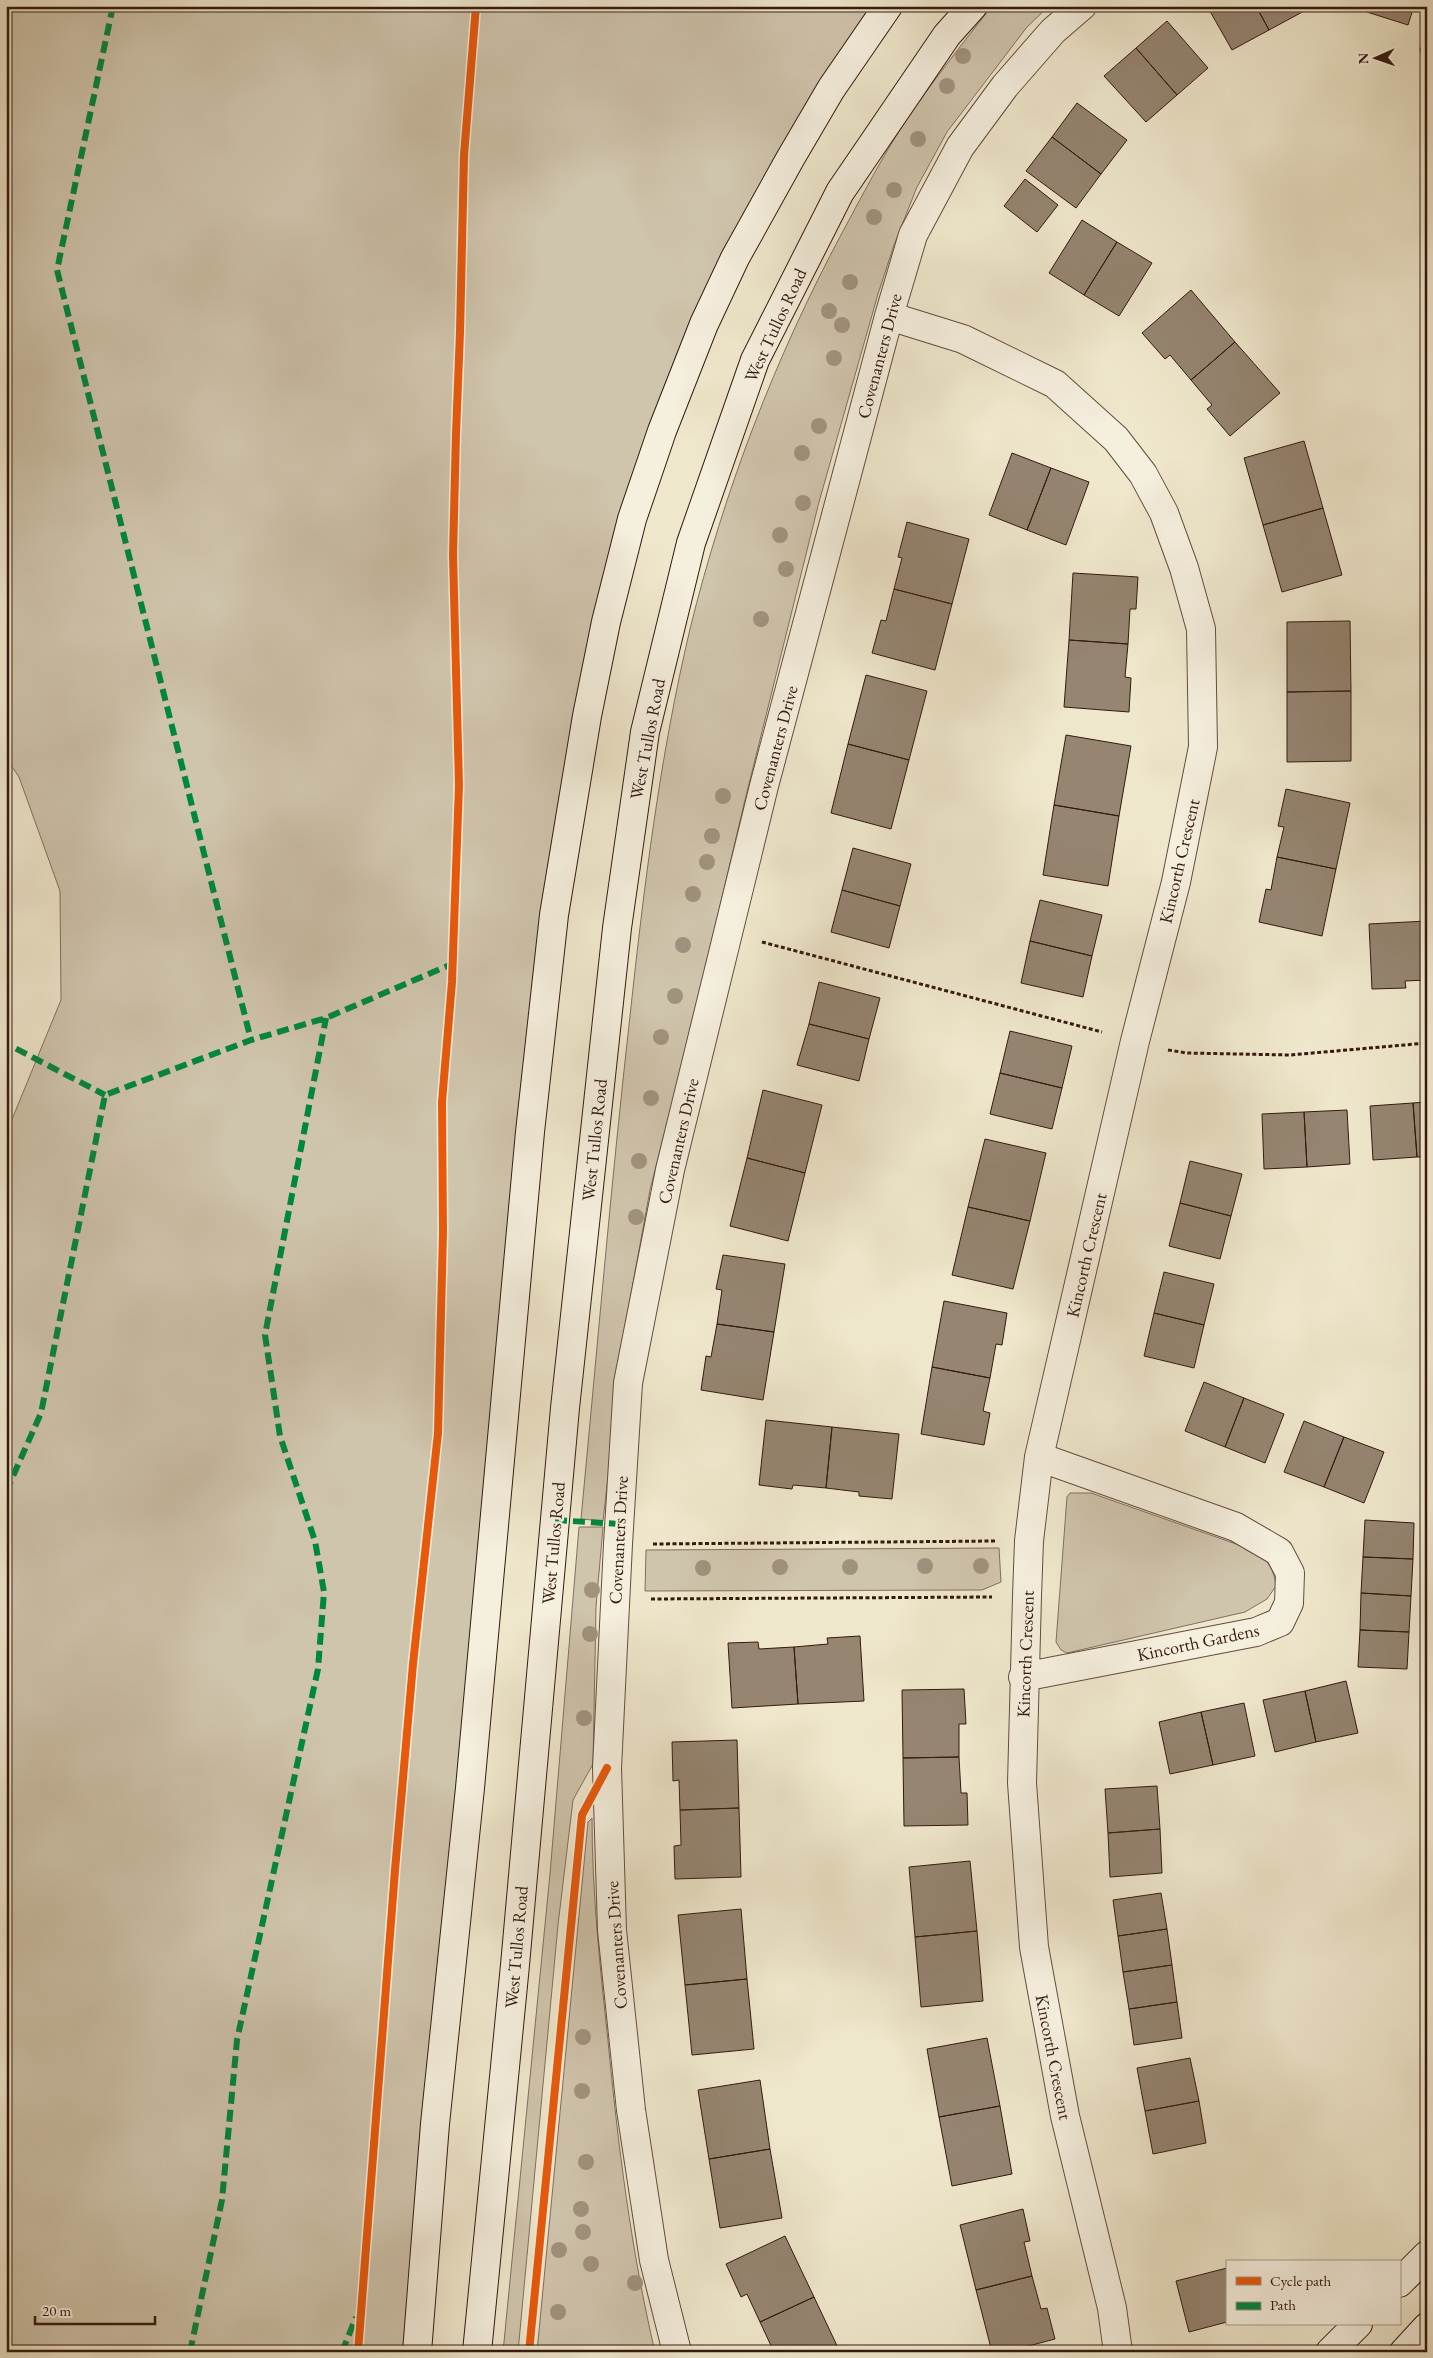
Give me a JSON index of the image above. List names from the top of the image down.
{
  "streets": {
    "street": [
      "West Tullos Road",
      "Covenanters Drive",
      "Kincorth Crescent",
      "Kincorth Gardens"
    ]
  },
  "crossings": [
    ["Covenanters Drive", "Kincorth Crescent"],
    ["Kincorth Crescent", "Kincorth Gardens"]
  ],
  "legend": ["Cycle path", "Path"],
  "scale_bar": "20 m",
  "north": "left"
}
